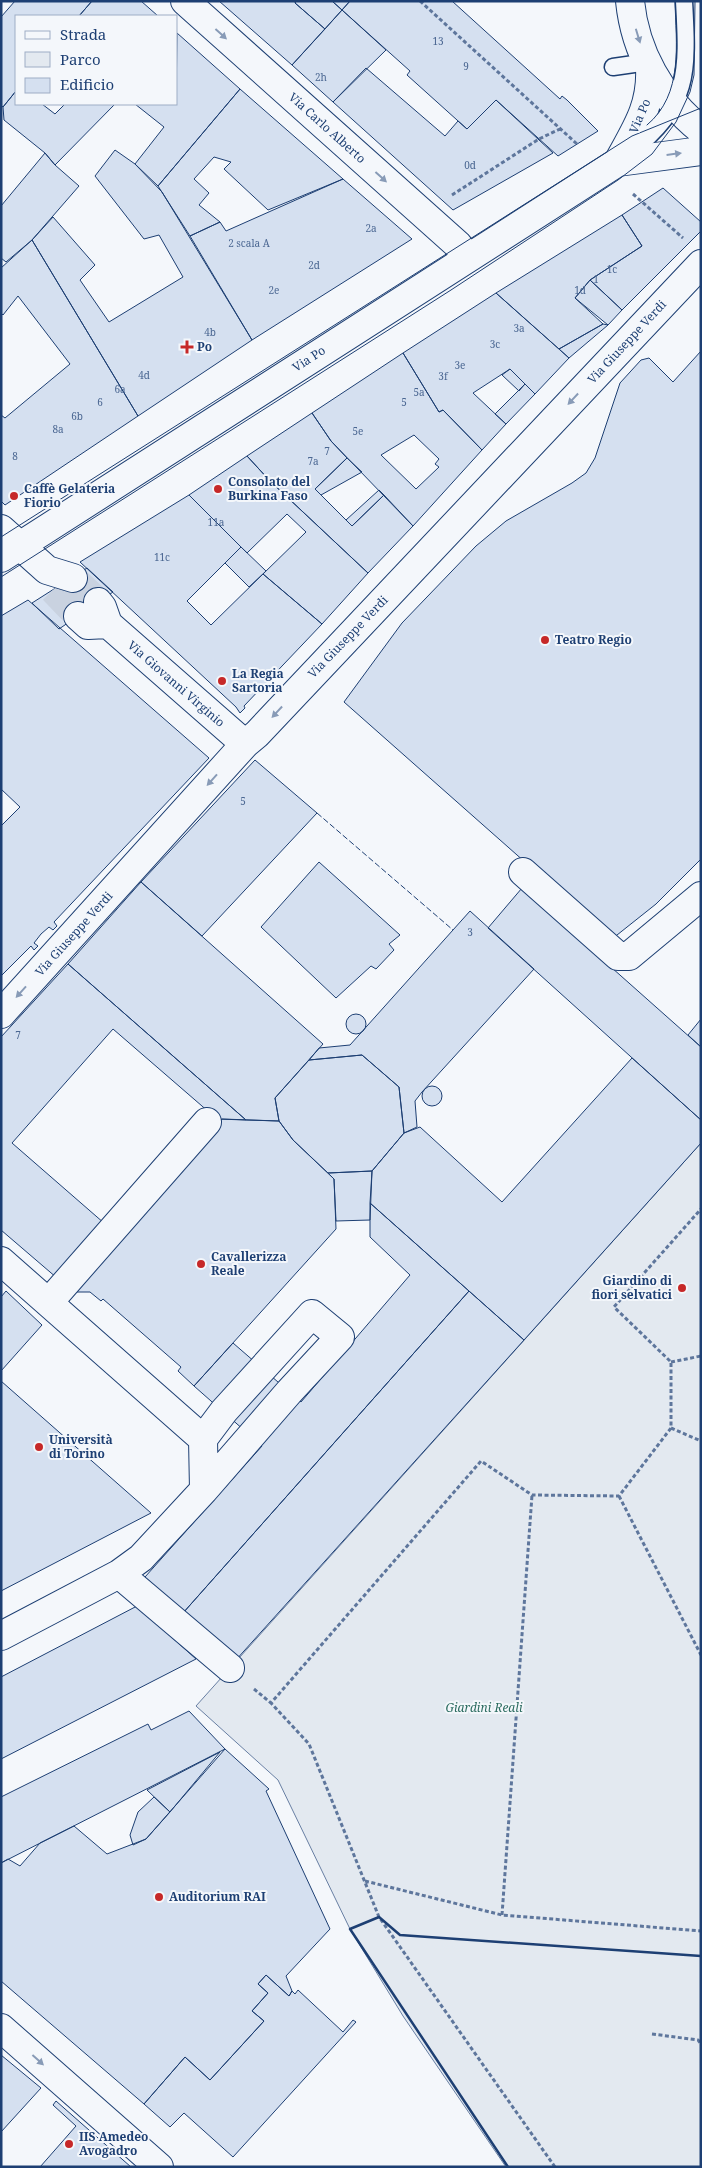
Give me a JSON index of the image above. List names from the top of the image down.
{
  "streets": {
    "street": [
      "Via Po",
      "Via Carlo Alberto",
      "Via Giuseppe Verdi",
      "Via Giovanni Virginio"
    ]
  },
  "crossings": [
    ["Via Po", "Via Carlo Alberto"],
    ["Via Giuseppe Verdi", "Via Giovanni Virginio"]
  ],
  "one_way": ["Via Carlo Alberto", "Via Giuseppe Verdi"],
  "parks": ["Giardini Reali"],
  "places": {
    "health": ["Po"],
    "other": [
      "Consolato del Burkina Faso",
      "Caffè Gelateria Fiorio",
      "Teatro Regio",
      "La Regia Sartoria",
      "Cavallerizza Reale",
      "Giardino di fiori selvatici",
      "Università di Torino",
      "Auditorium RAI",
      "IIS Amedeo Avogadro"
    ]
  },
  "house_numbers": [
    "13",
    "9",
    "2h",
    "0d",
    "2a",
    "2 scala A",
    "2d",
    "1c",
    "1",
    "2e",
    "1d",
    "3a",
    "4b",
    "3c",
    "3e",
    "4d",
    "3f",
    "6a",
    "5a",
    "6",
    "5",
    "6b",
    "8a",
    "5e",
    "7",
    "8",
    "7a",
    "11a",
    "11c",
    "5",
    "3",
    "7"
  ],
  "legend": ["Strada", "Parco", "Edificio"]
}
